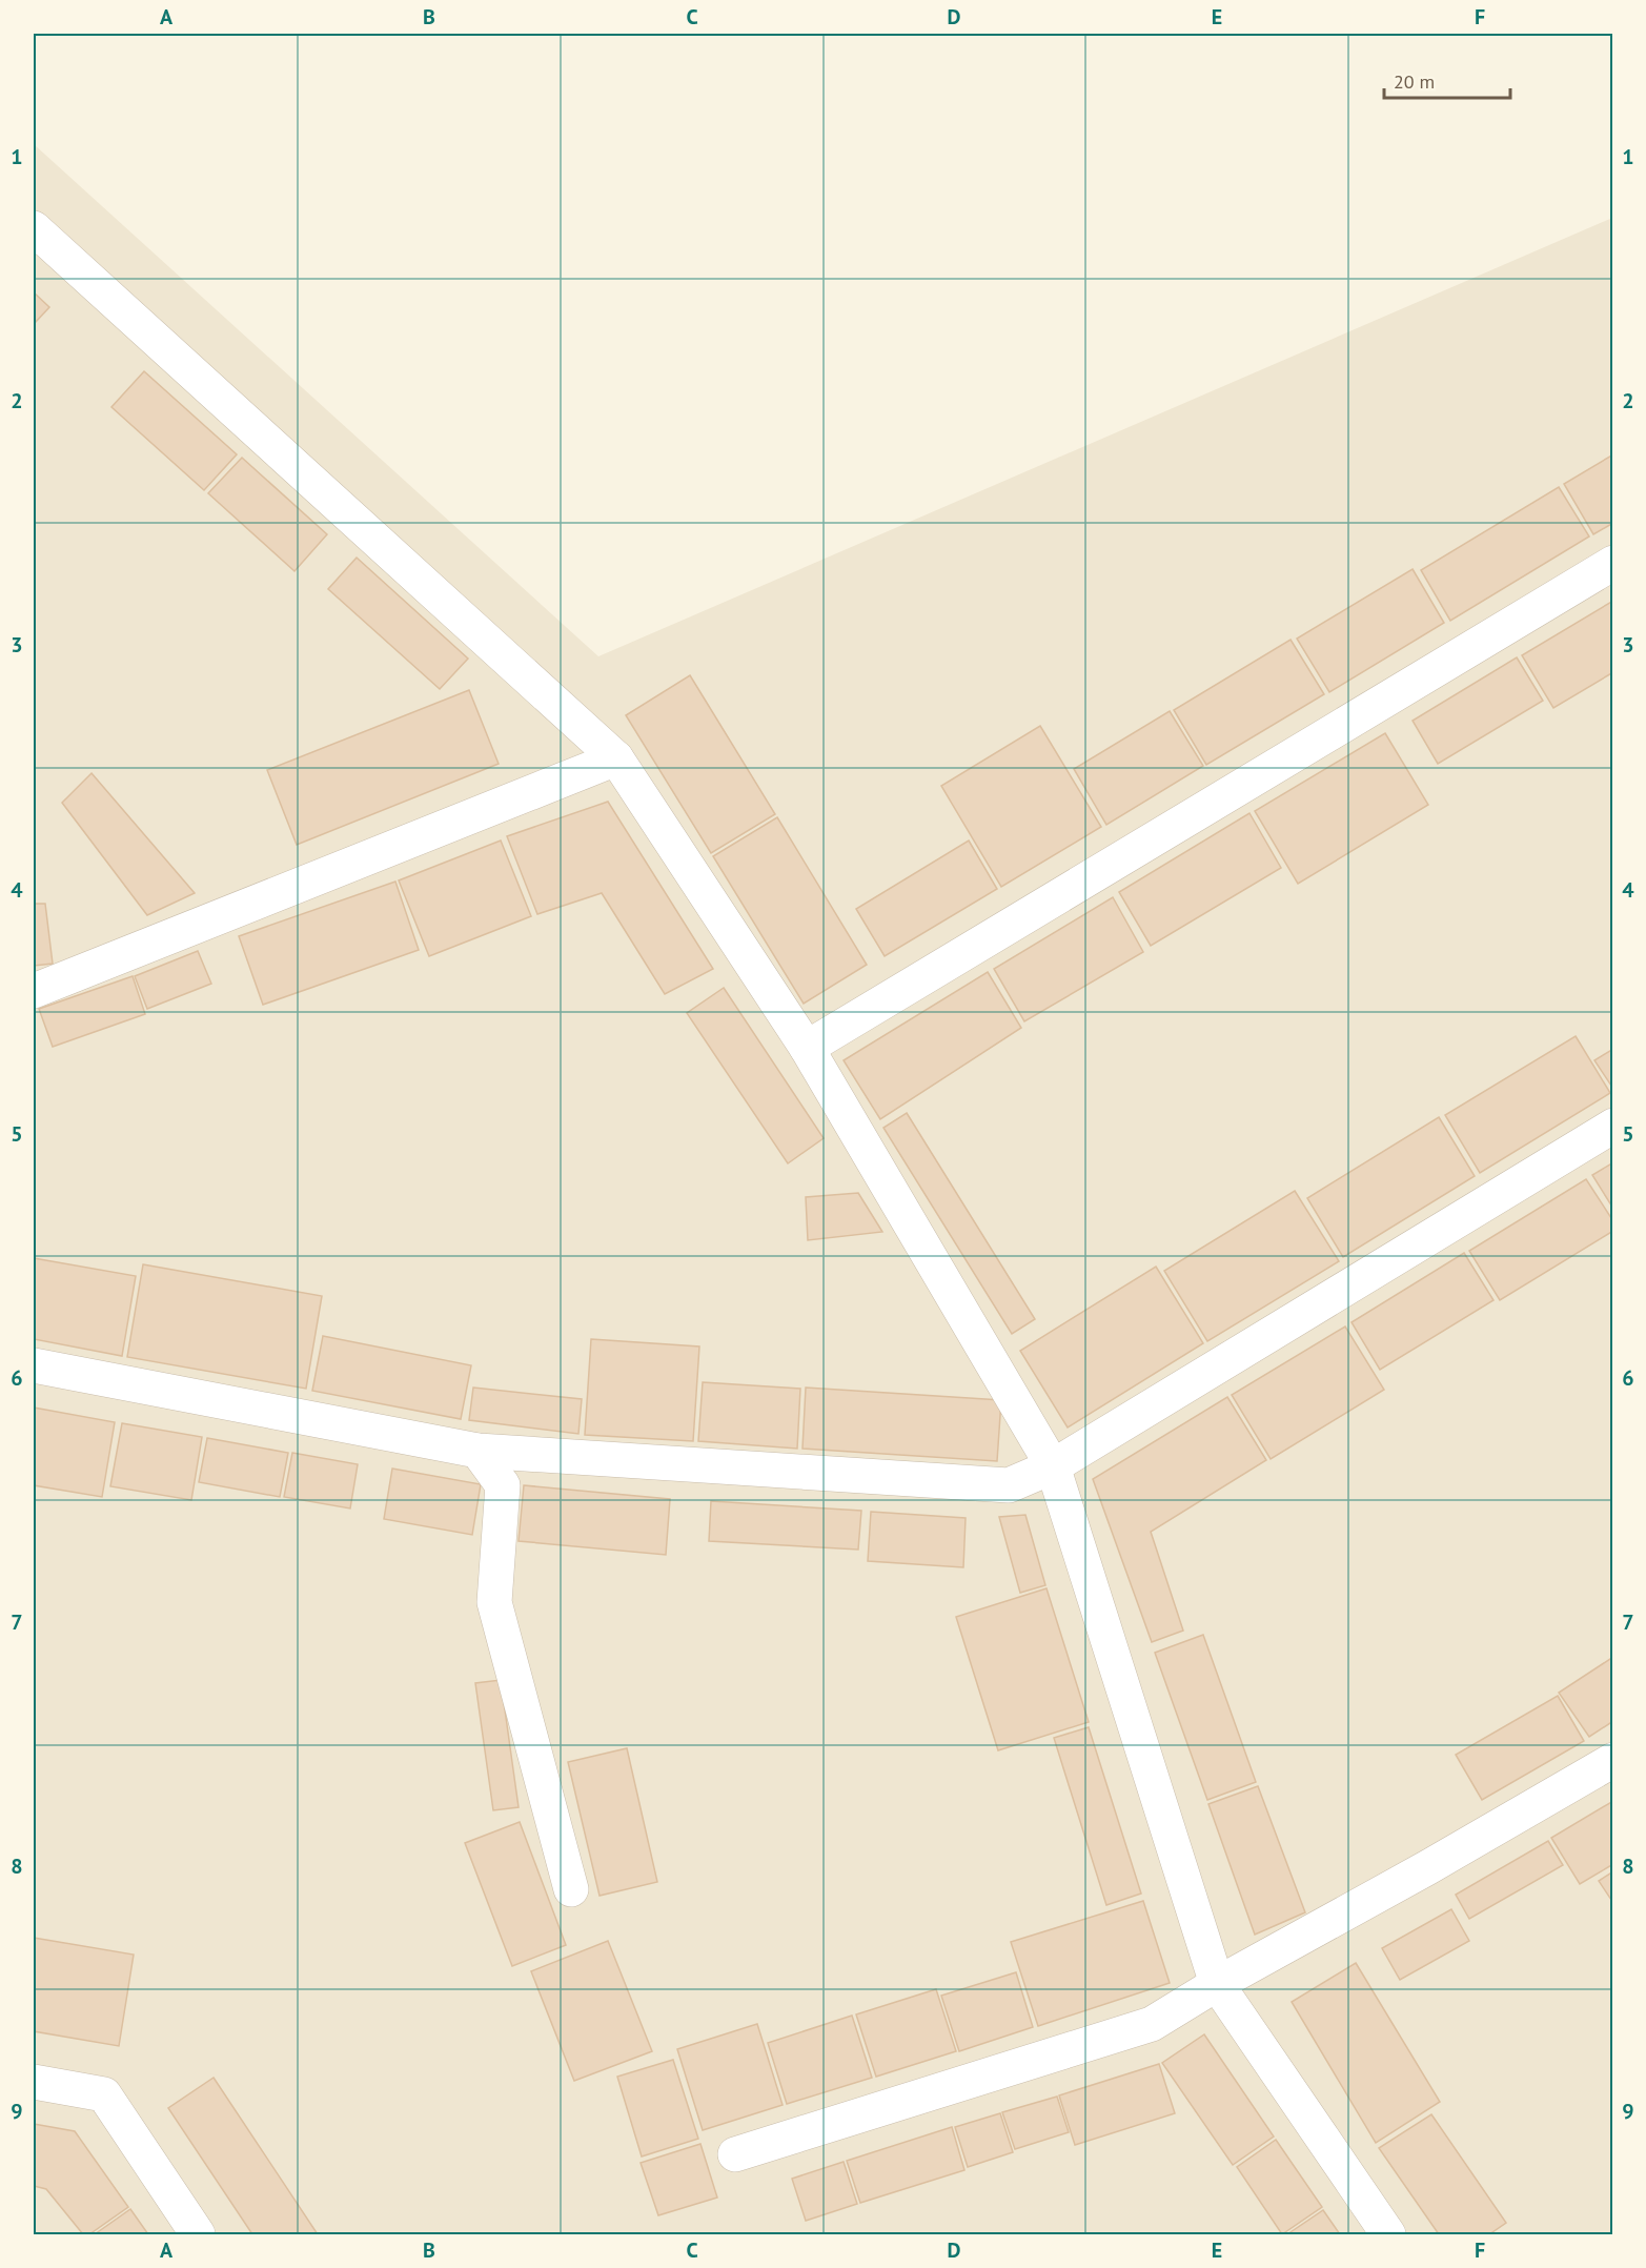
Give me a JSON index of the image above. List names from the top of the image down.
{
  "scale_bar": "20 m",
  "grid": {
    "columns": [
      "A",
      "B",
      "C",
      "D",
      "E",
      "F"
    ],
    "rows": [
      "1",
      "2",
      "3",
      "4",
      "5",
      "6",
      "7",
      "8",
      "9"
    ]
  }
}
